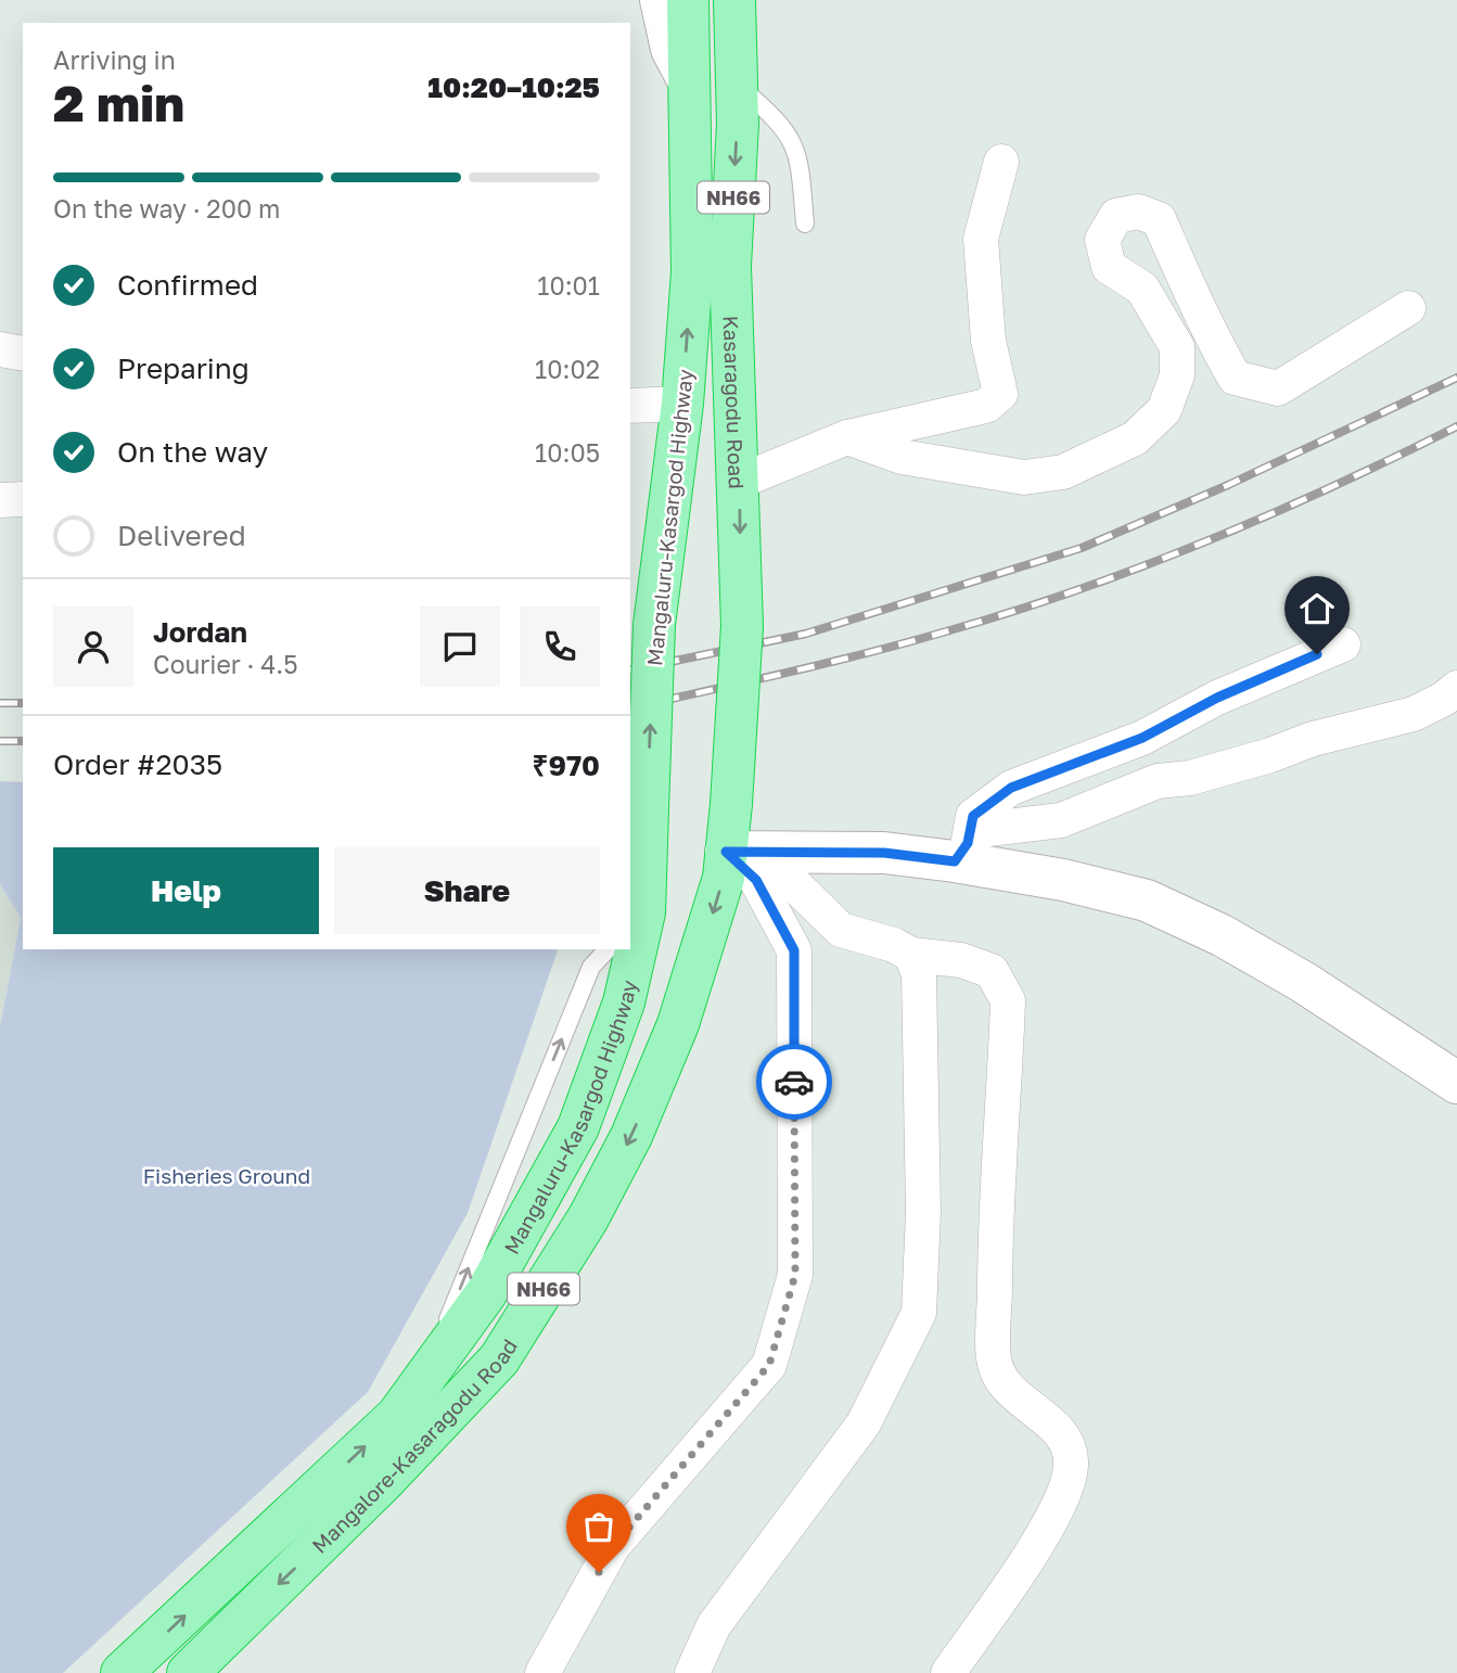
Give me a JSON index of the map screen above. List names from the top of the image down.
{
  "streets": {
    "highway": [
      "NH66",
      "Kasaragodu Road",
      "Mangaluru-Kasargod Highway",
      "Mangalore-Kasaragodu Road"
    ]
  },
  "crossings": [
    ["NH66", "Mangaluru-Kasargod Highway"],
    ["Kasaragodu Road", "Mangalore-Kasaragodu Road"]
  ],
  "one_way": ["Kasaragodu Road", "Mangaluru-Kasargod Highway", "Mangalore-Kasaragodu Road"],
  "parks": ["Fisheries Ground"],
  "page": {
    "heading": ["2 min", "Arriving in", "10:20–10:25"],
    "panel": [
      "Jordan",
      "Courier · 4.5",
      "Order #2035",
      "₹970"
    ],
    "bar": "On the way · 200 m",
    "list": [
      ["Confirmed", "10:01"],
      ["Preparing", "10:02"],
      ["On the way", "10:05"],
      "Delivered"
    ],
    "buttons": ["Help", "Share"]
  }
}
